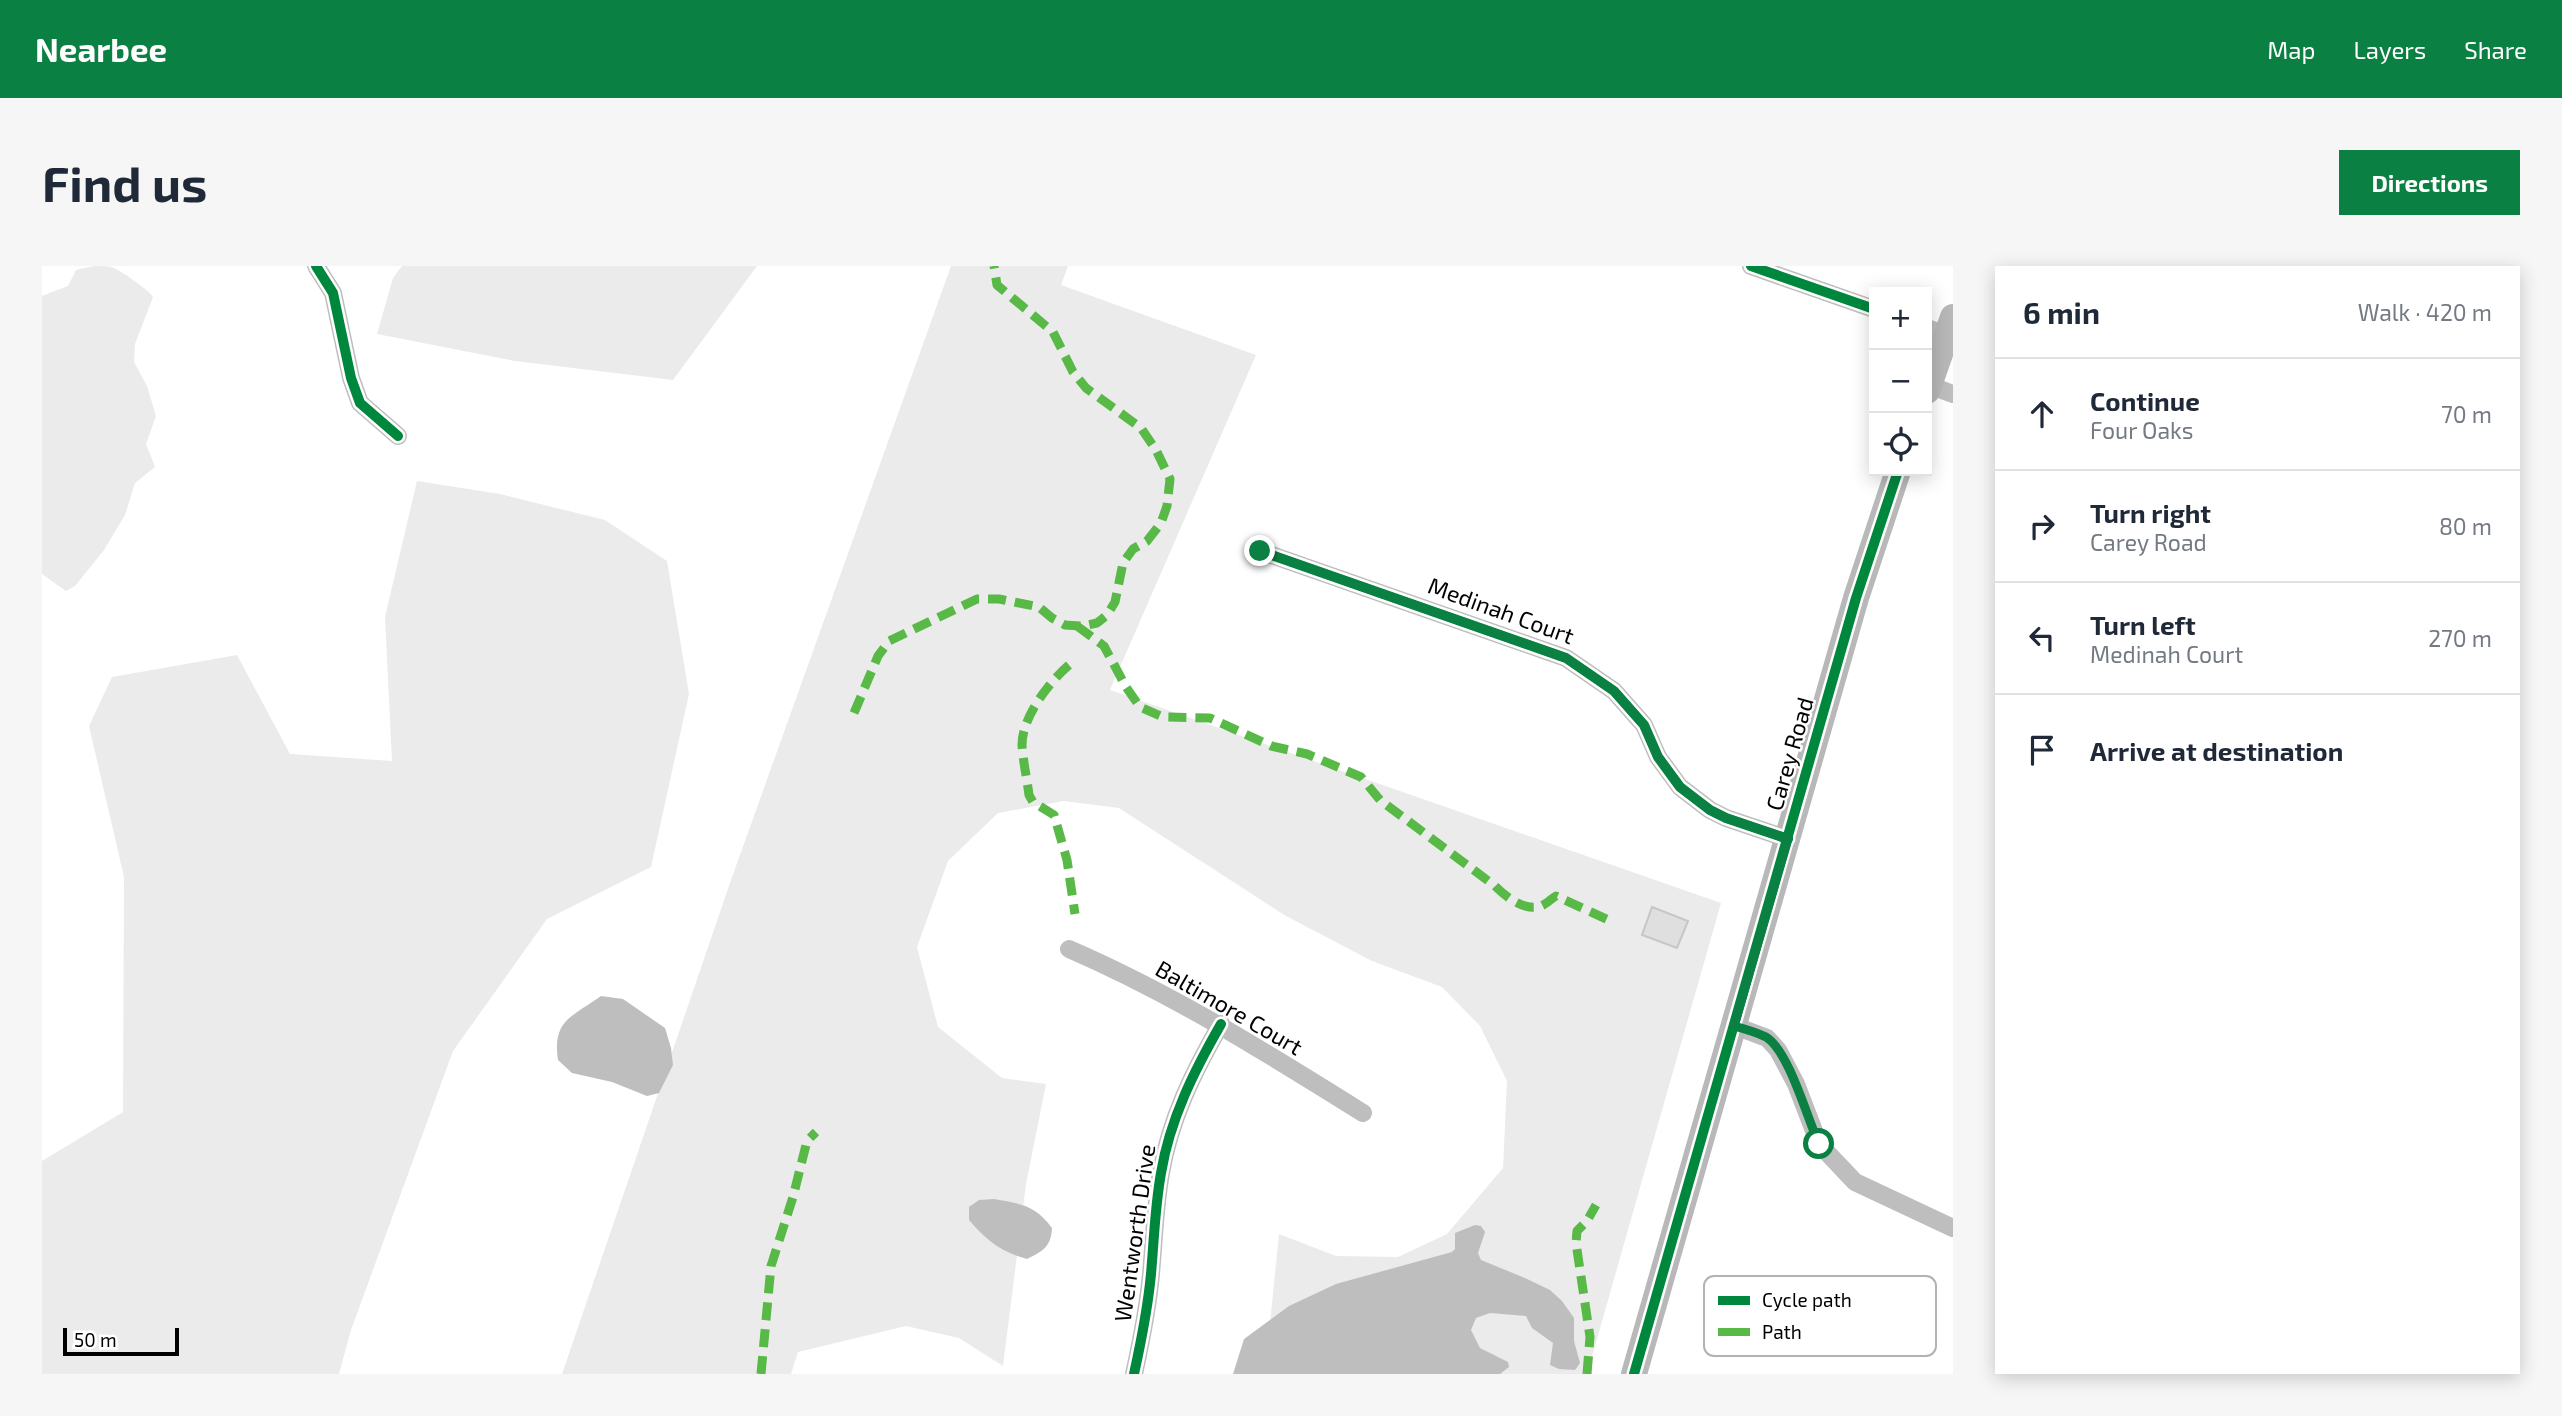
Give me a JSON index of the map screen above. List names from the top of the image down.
{
  "streets": {
    "street": [
      "Medinah Court",
      "Carey Road",
      "Baltimore Court",
      "Wentworth Drive"
    ]
  },
  "crossings": [
    ["Medinah Court", "Carey Road"],
    ["Baltimore Court", "Wentworth Drive"]
  ],
  "legend": ["Cycle path", "Path"],
  "scale_bar": "50 m",
  "page": {
    "header": "Nearbee",
    "nav": ["Map", "Layers", "Share"],
    "buttons": "Directions",
    "title": "Find us",
    "heading": ["6 min", "Walk · 420 m"],
    "map_buttons": ["+", "−"],
    "list": [
      ["Continue", "Four Oaks", "70 m"],
      ["Turn right", "Carey Road", "80 m"],
      ["Turn left", "Medinah Court", "270 m"],
      "Arrive at destination"
    ],
    "scale": "50 m"
  }
}
